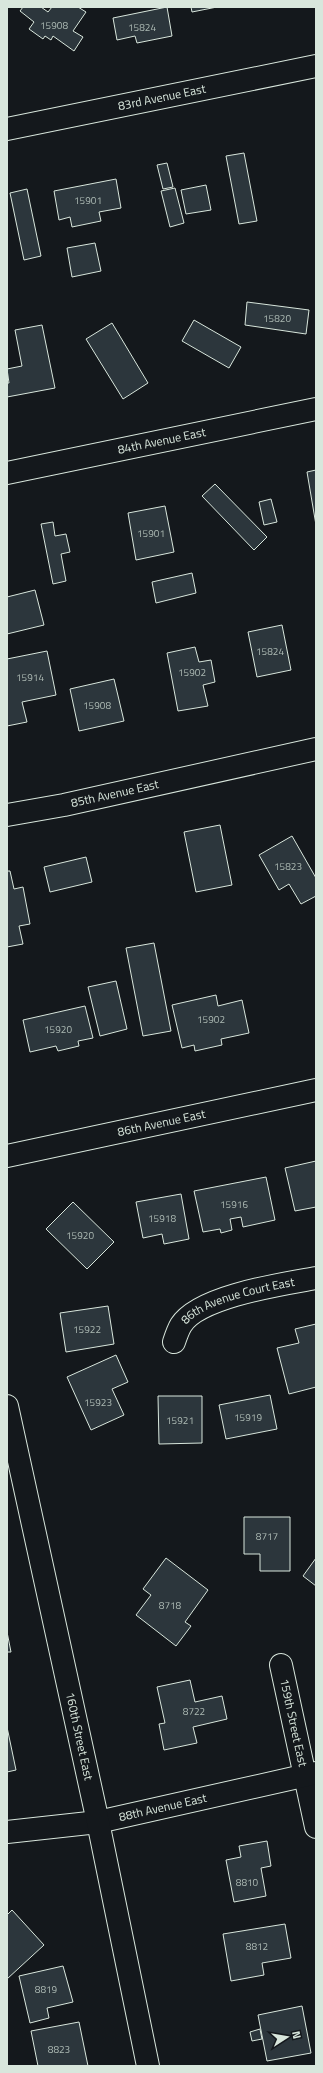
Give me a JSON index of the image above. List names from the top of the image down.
{
  "streets": {
    "street": [
      "83rd Avenue East",
      "84th Avenue East",
      "85th Avenue East",
      "86th Avenue East",
      "86th Avenue Court East",
      "159th Street East",
      "160th Street East",
      "88th Avenue East"
    ]
  },
  "crossings": [
    ["159th Street East", "88th Avenue East"],
    ["160th Street East", "88th Avenue East"]
  ],
  "house_numbers": [
    "15908",
    "15824",
    "15901",
    "15820",
    "15901",
    "15824",
    "15902",
    "15914",
    "15908",
    "15823",
    "15902",
    "15920",
    "15916",
    "15918",
    "15920",
    "15922",
    "15923",
    "15919",
    "15921",
    "8717",
    "8718",
    "8722",
    "8810",
    "8812",
    "8819",
    "8823"
  ],
  "north": "right"
}
